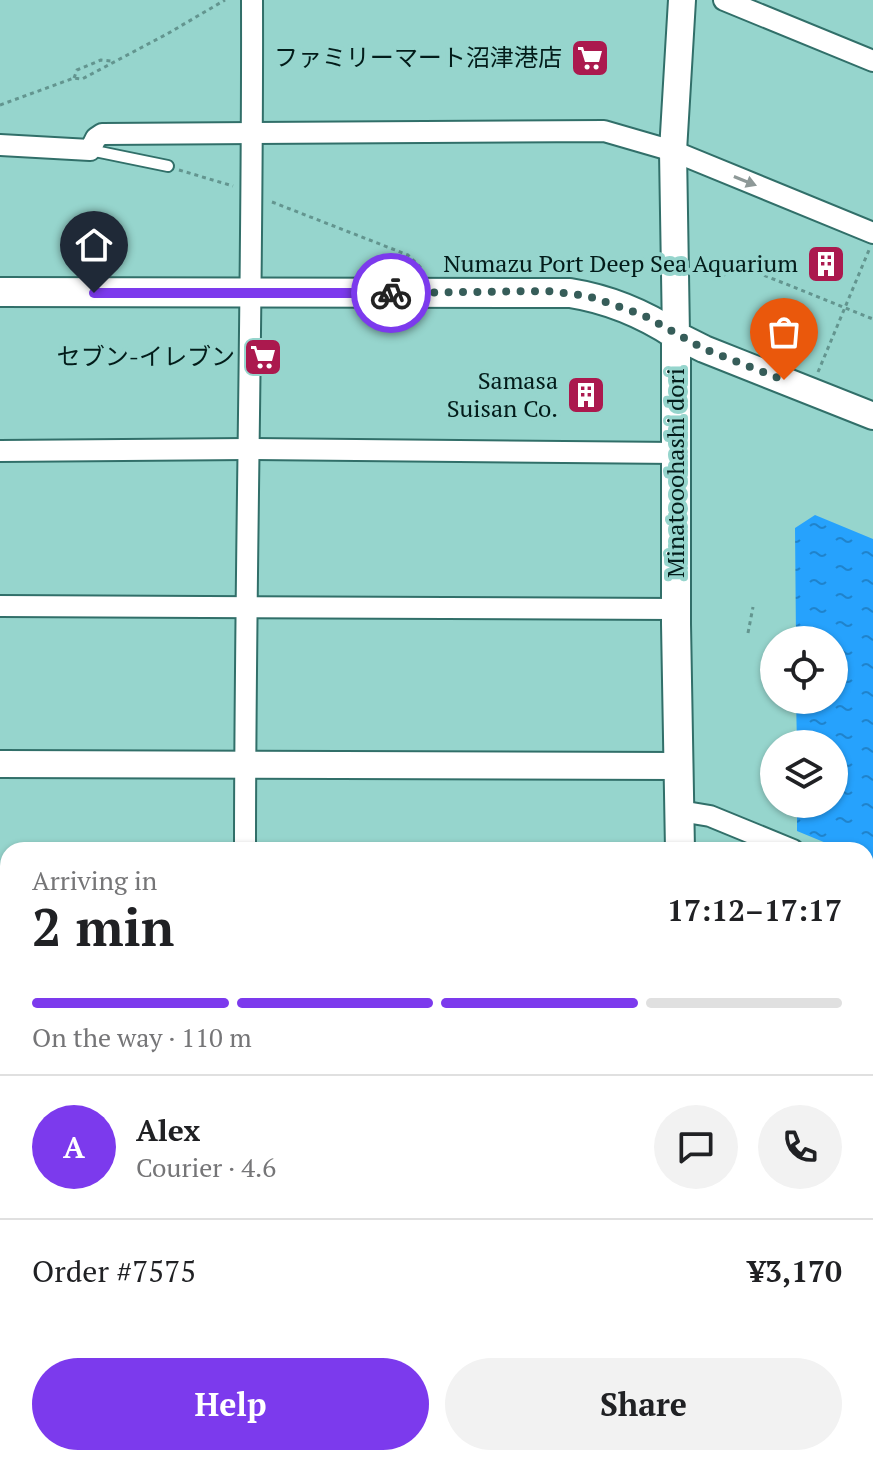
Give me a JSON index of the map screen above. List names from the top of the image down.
{
  "streets": {
    "main road": ["Minatooohashi dori"]
  },
  "places": {
    "supermarket": ["ファミリーマート沼津港店", "セブン-イレブン"],
    "building": ["Numazu Port Deep Sea Aquarium", "Samasa Suisan Co."]
  },
  "page": {
    "heading": ["2 min", "Arriving in", "17:12–17:17"],
    "panel": [
      "Alex",
      "Courier · 4.6",
      "Order #7575",
      "¥3,170"
    ],
    "bar": "On the way · 110 m",
    "round": "A",
    "buttons": ["Help", "Share"]
  }
}
